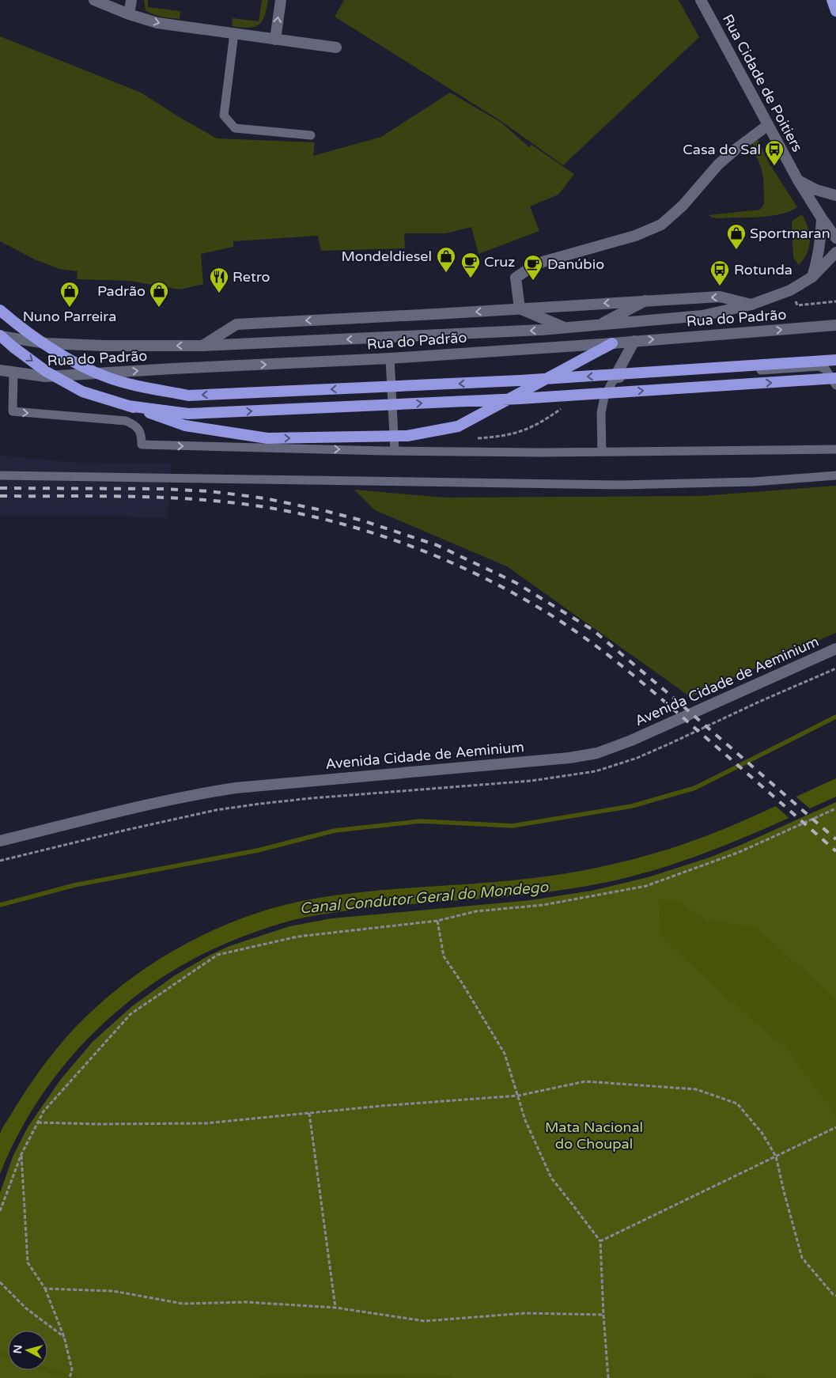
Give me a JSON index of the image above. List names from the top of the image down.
{
  "streets": {
    "street": ["Rua Cidade de Poitiers", "Rua do Padrão", "Avenida Cidade de Aeminium"]
  },
  "water": ["Canal Condutor Geral do Mondego"],
  "parks": ["Mata Nacional do Choupal"],
  "places": {
    "bus stop": ["Casa do Sal", "Rotunda"],
    "shop": [
      "Sportmaran",
      "Mondeldiesel",
      "Nuno Parreira",
      "Padrão"
    ],
    "cafe": ["Cruz", "Danúbio"],
    "restaurant": ["Retro"]
  },
  "north": "left"
}
